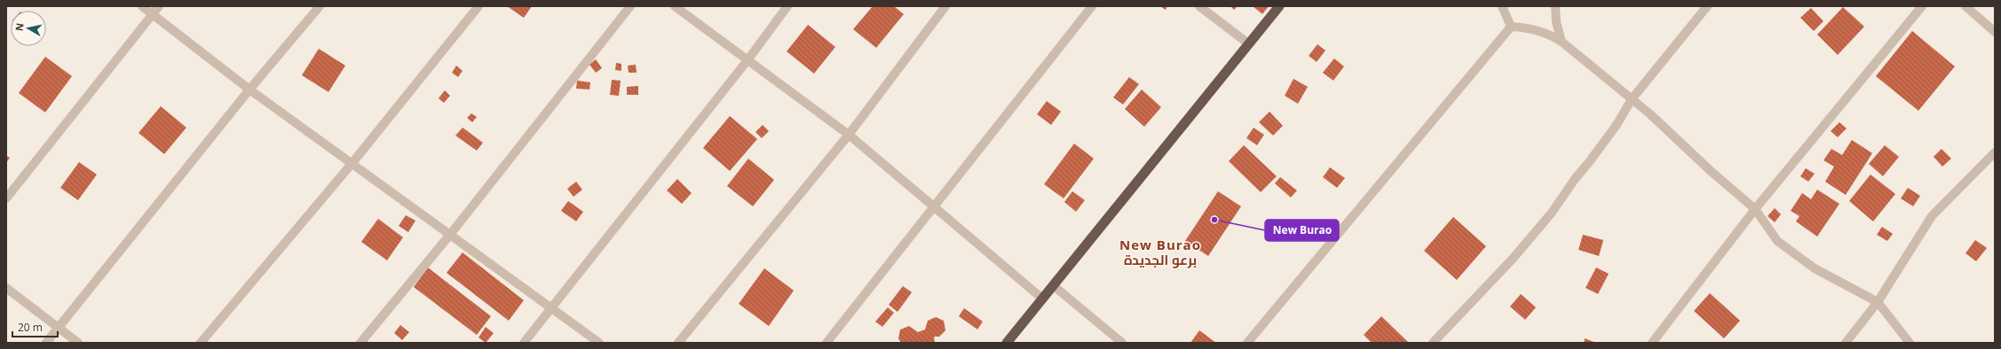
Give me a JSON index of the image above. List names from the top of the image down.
{
  "districts": ["New Burao برعو الجديدة"],
  "places": ["New Burao"],
  "scale_bar": "20 m",
  "north": "left"
}
